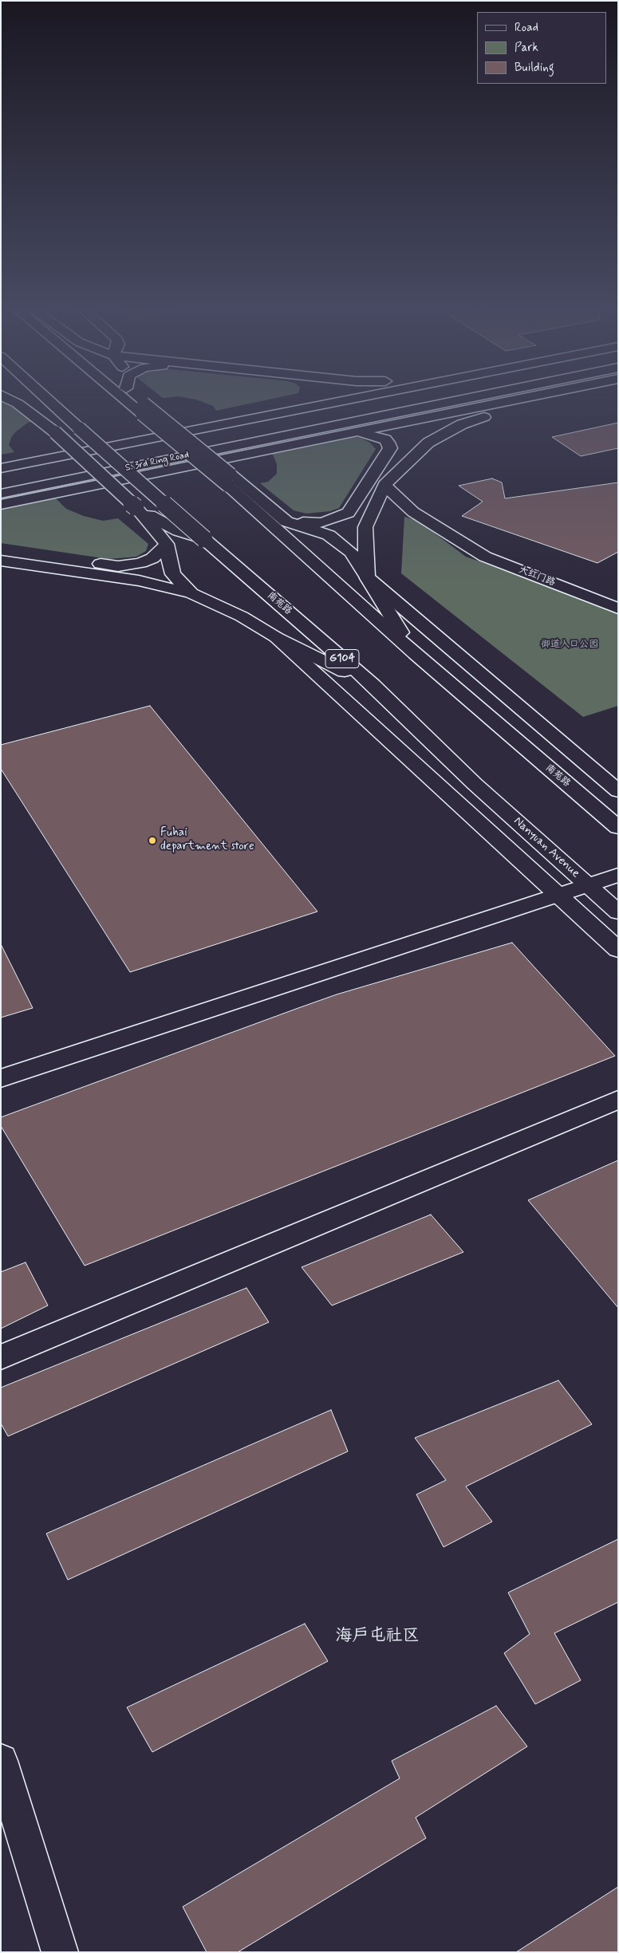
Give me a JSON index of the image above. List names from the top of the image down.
{
  "streets": {
    "main road": [
      "S. 3rd Ring Road",
      "大红门路",
      "南苑路",
      "G104",
      "Nanyuan Avenue"
    ]
  },
  "crossings": [
    ["南苑路", "Nanyuan Avenue"]
  ],
  "districts": ["海户屯社区"],
  "parks": ["御道入口公园"],
  "places": ["Fuhai department store"],
  "legend": ["Road", "Park", "Building"]
}
